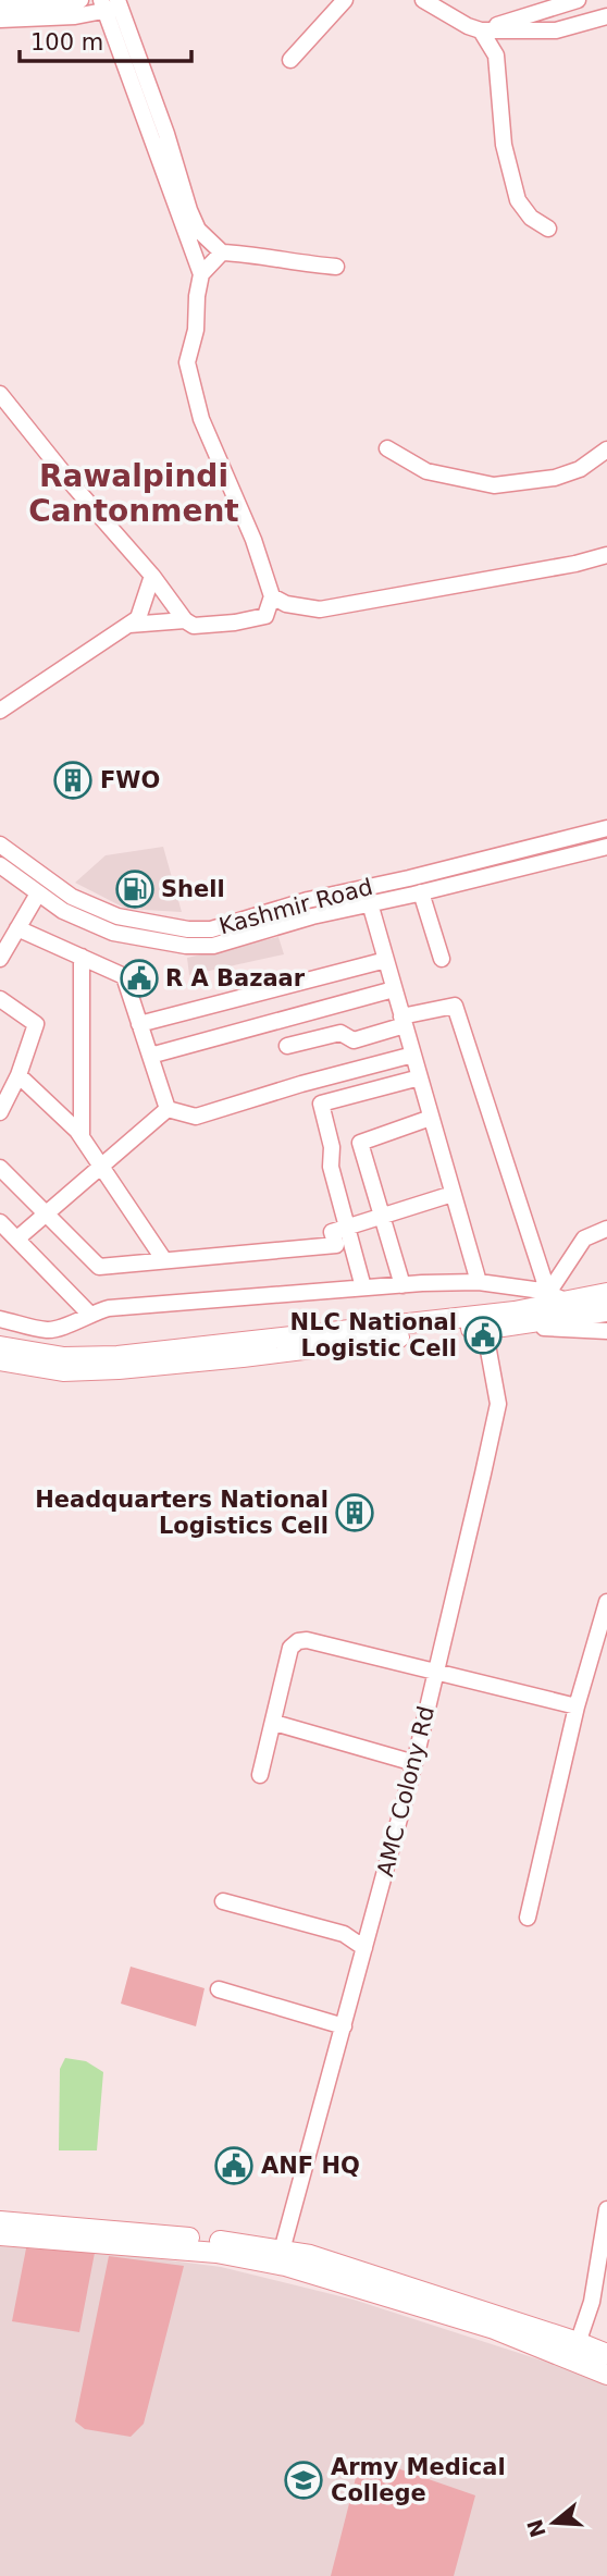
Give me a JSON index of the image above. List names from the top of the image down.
{
  "streets": {
    "street": ["Kashmir Road", "AMC Colony Rd"]
  },
  "districts": ["Rawalpindi Cantonment"],
  "places": {
    "building": ["FWO", "Headquarters National Logistics Cell"],
    "fuel station": ["Shell"],
    "public building": ["R A Bazaar", "NLC National Logistic Cell", "ANF HQ"],
    "school or university": ["Army Medical College"]
  },
  "scale_bar": "100 m",
  "north": "left"
}
